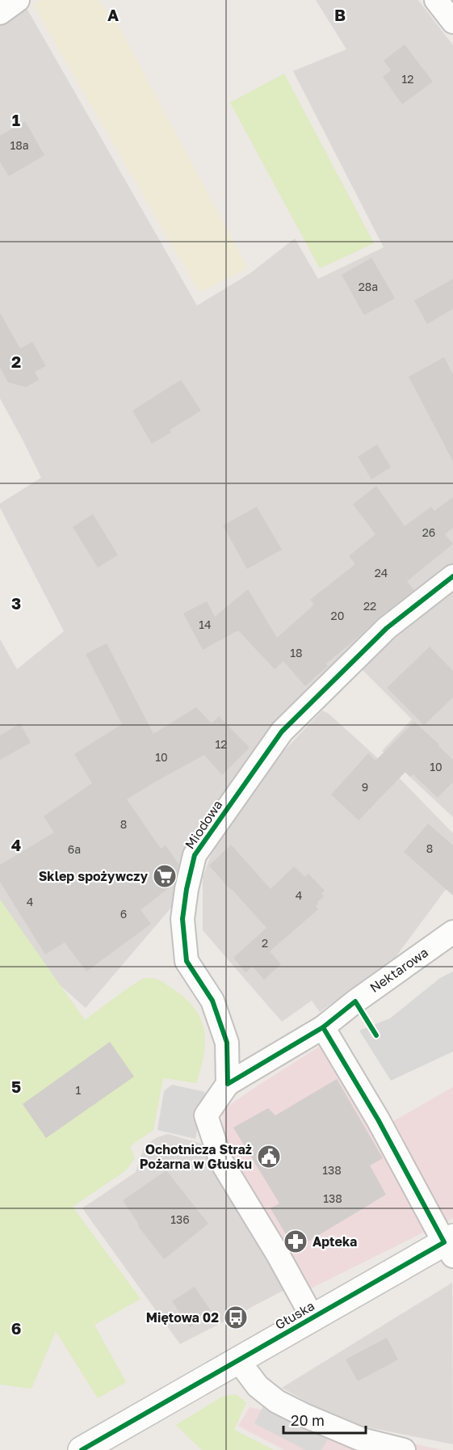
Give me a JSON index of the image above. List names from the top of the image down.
{
  "streets": {
    "street": ["Miodowa", "Nektarowa", "Głuska"]
  },
  "places": {
    "supermarket": ["Sklep spożywczy"],
    "public building": ["Ochotnicza Straż Pożarna w Głusku"],
    "pharmacy": ["Apteka"],
    "bus stop": ["Miętowa 02"]
  },
  "house_numbers": [
    "12",
    "18a",
    "28a",
    "26",
    "24",
    "22",
    "20",
    "14",
    "18",
    "12",
    "10",
    "10",
    "9",
    "8",
    "8",
    "6a",
    "4",
    "4",
    "6",
    "2",
    "1",
    "138",
    "138",
    "136"
  ],
  "scale_bar": "20 m",
  "grid": {
    "columns": ["A", "B"],
    "rows": [
      "1",
      "2",
      "3",
      "4",
      "5",
      "6"
    ]
  }
}
